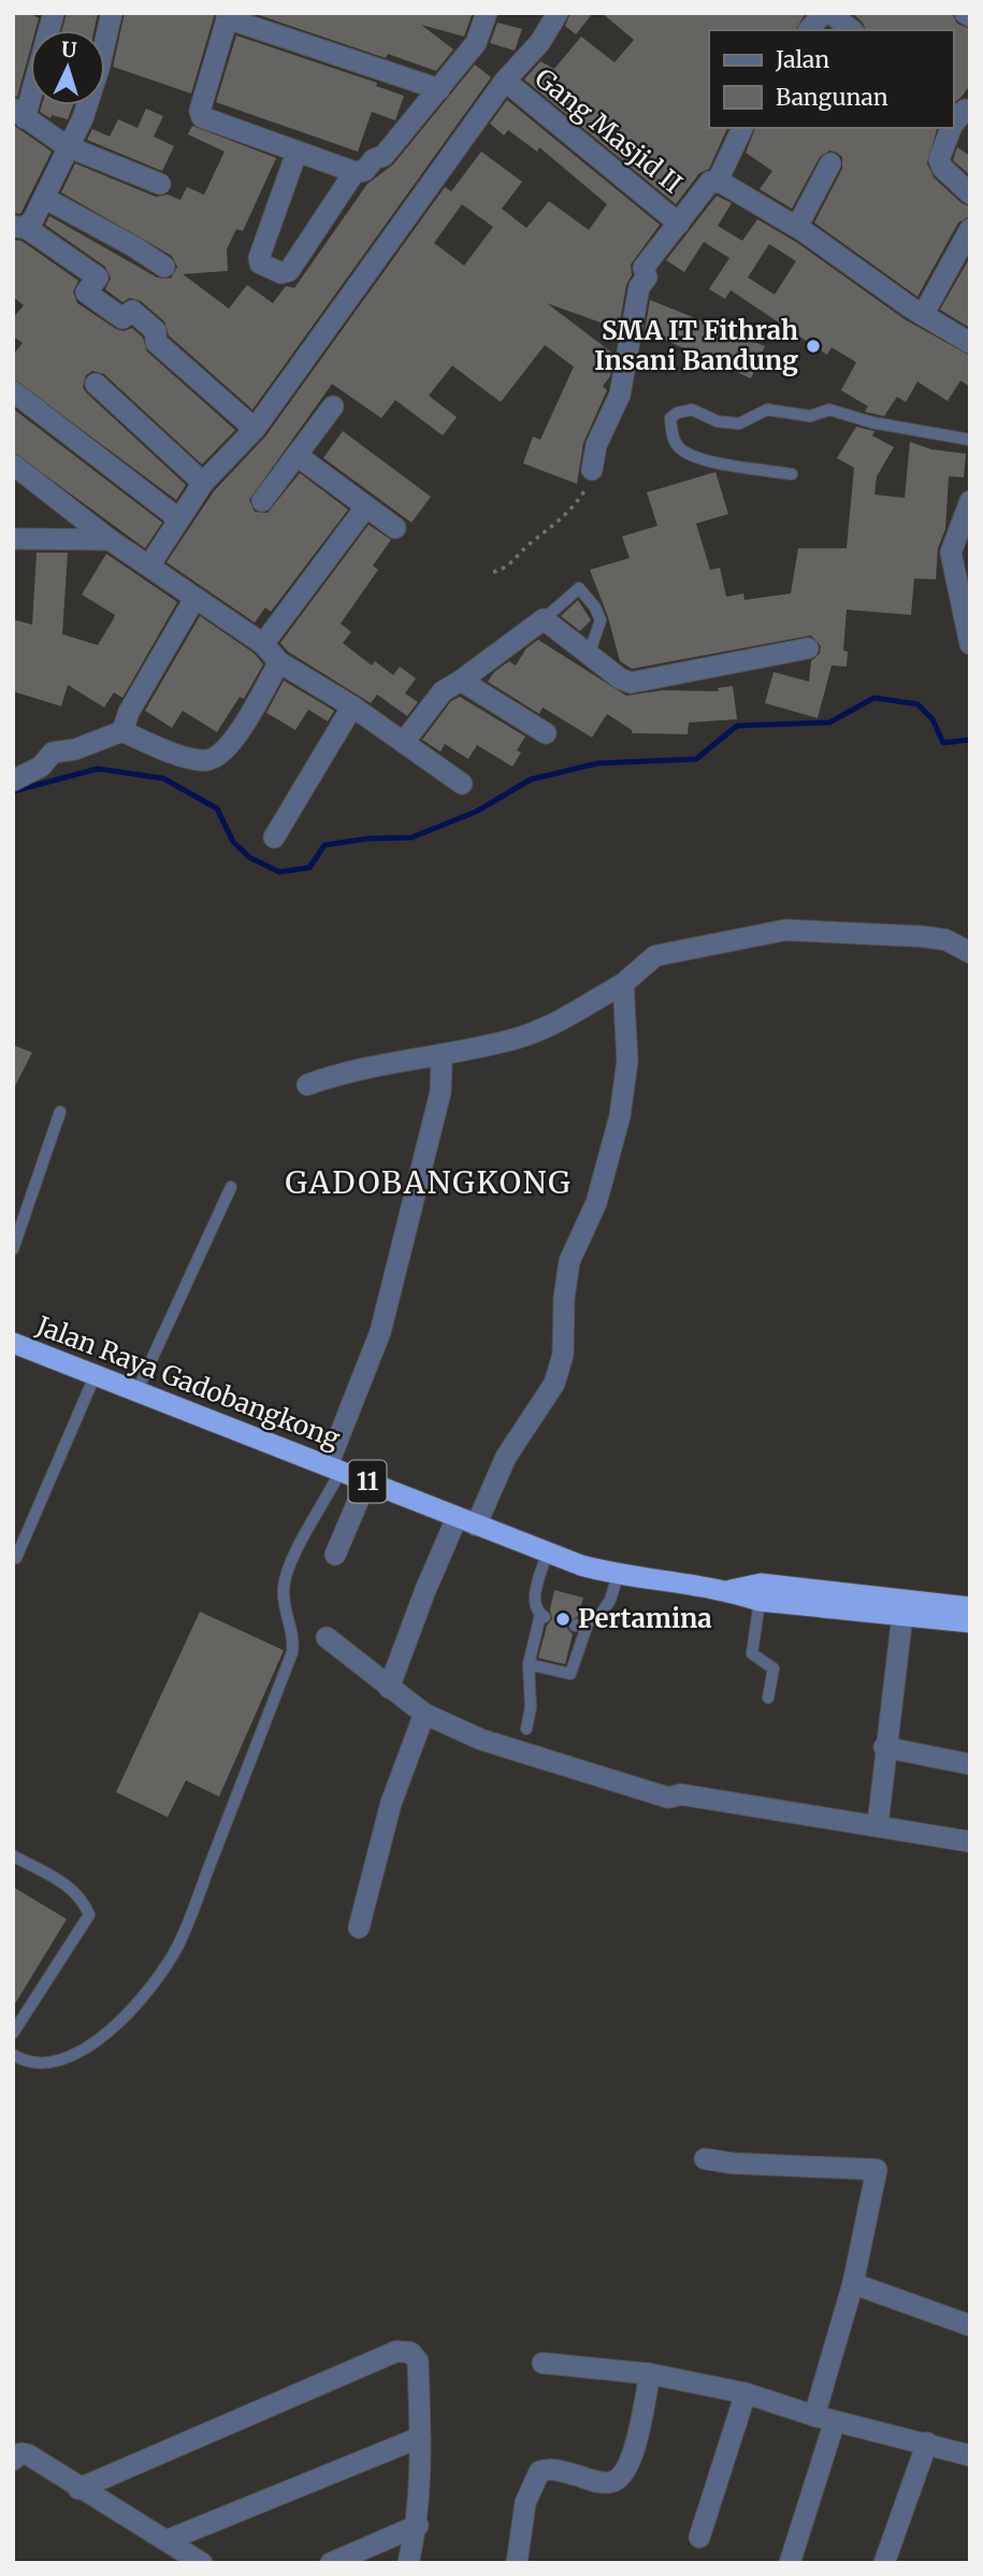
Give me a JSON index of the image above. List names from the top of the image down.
{
  "streets": {
    "highway": ["Jalan Raya Gadobangkong", "11"],
    "street": ["Gang Masjid II"]
  },
  "districts": ["GADOBANGKONG"],
  "places": ["SMA IT Fithrah Insani Bandung", "Pertamina"],
  "legend": ["Jalan", "Bangunan"],
  "north": "top"
}
